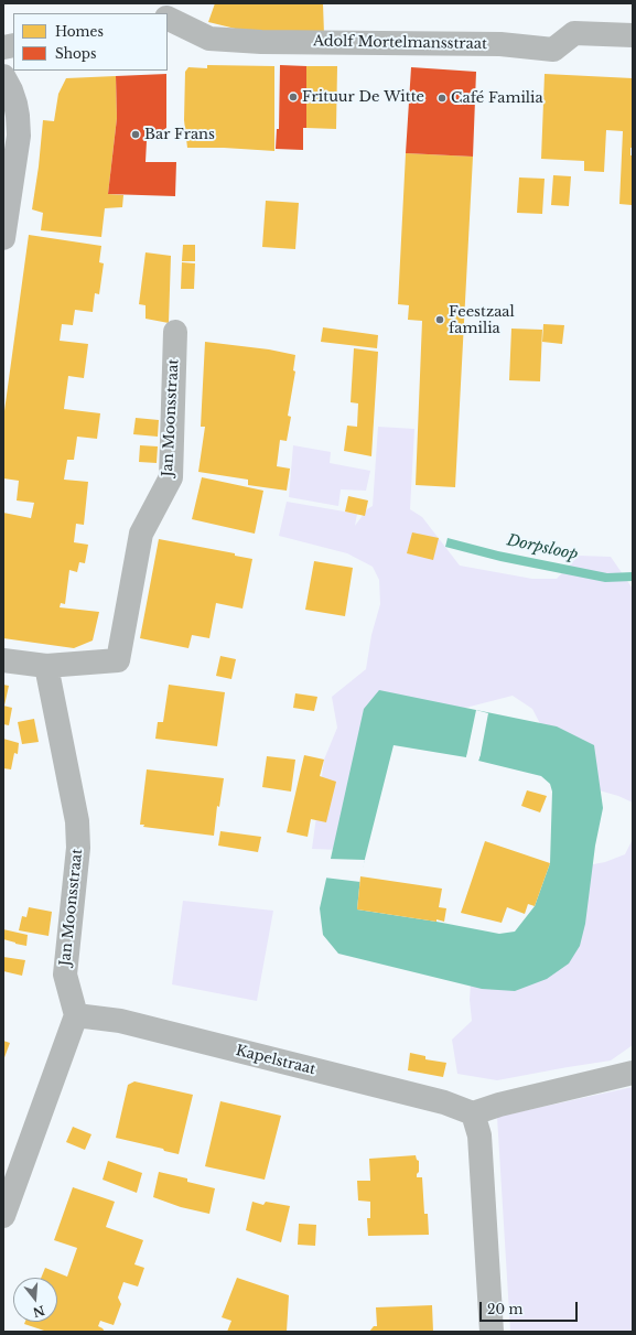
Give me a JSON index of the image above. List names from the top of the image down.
{
  "streets": {
    "street": ["Adolf Mortelmansstraat", "Jan Moonsstraat", "Kapelstraat"]
  },
  "crossings": [
    ["Jan Moonsstraat", "Kapelstraat"]
  ],
  "water": ["Dorpsloop"],
  "places": [
    "Frituur De Witte",
    "Café Familia",
    "Bar Frans",
    "Feestzaal familia"
  ],
  "legend": ["Homes", "Shops"],
  "scale_bar": "20 m",
  "north": "bottom"
}
